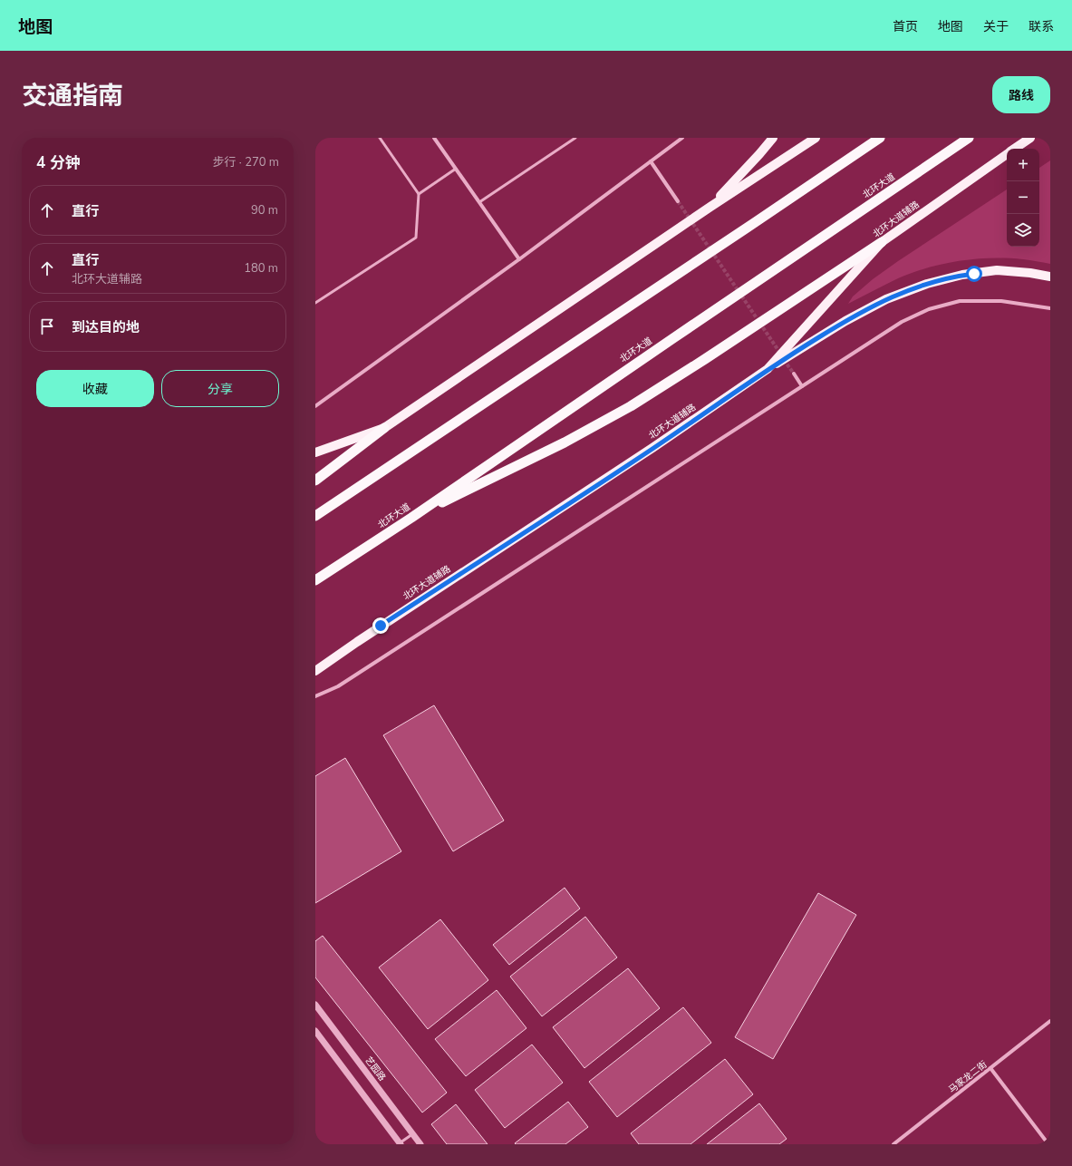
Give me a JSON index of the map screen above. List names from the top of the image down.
{
  "streets": {
    "highway": ["北环大道"],
    "main road": ["北环大道辅路"],
    "street": ["艺园路", "马家龙二街"]
  },
  "page": {
    "header": "地图",
    "nav": [
      "首页",
      "地图",
      "关于",
      "联系"
    ],
    "title": "交通指南",
    "buttons": [
      "路线",
      ["收藏", "分享"]
    ],
    "heading": ["4 分钟", "步行 · 270 m"],
    "map_buttons": ["+", "−"],
    "list": [
      ["直行", "90 m"],
      ["直行", "北环大道辅路", "180 m"],
      "到达目的地"
    ]
  }
}
